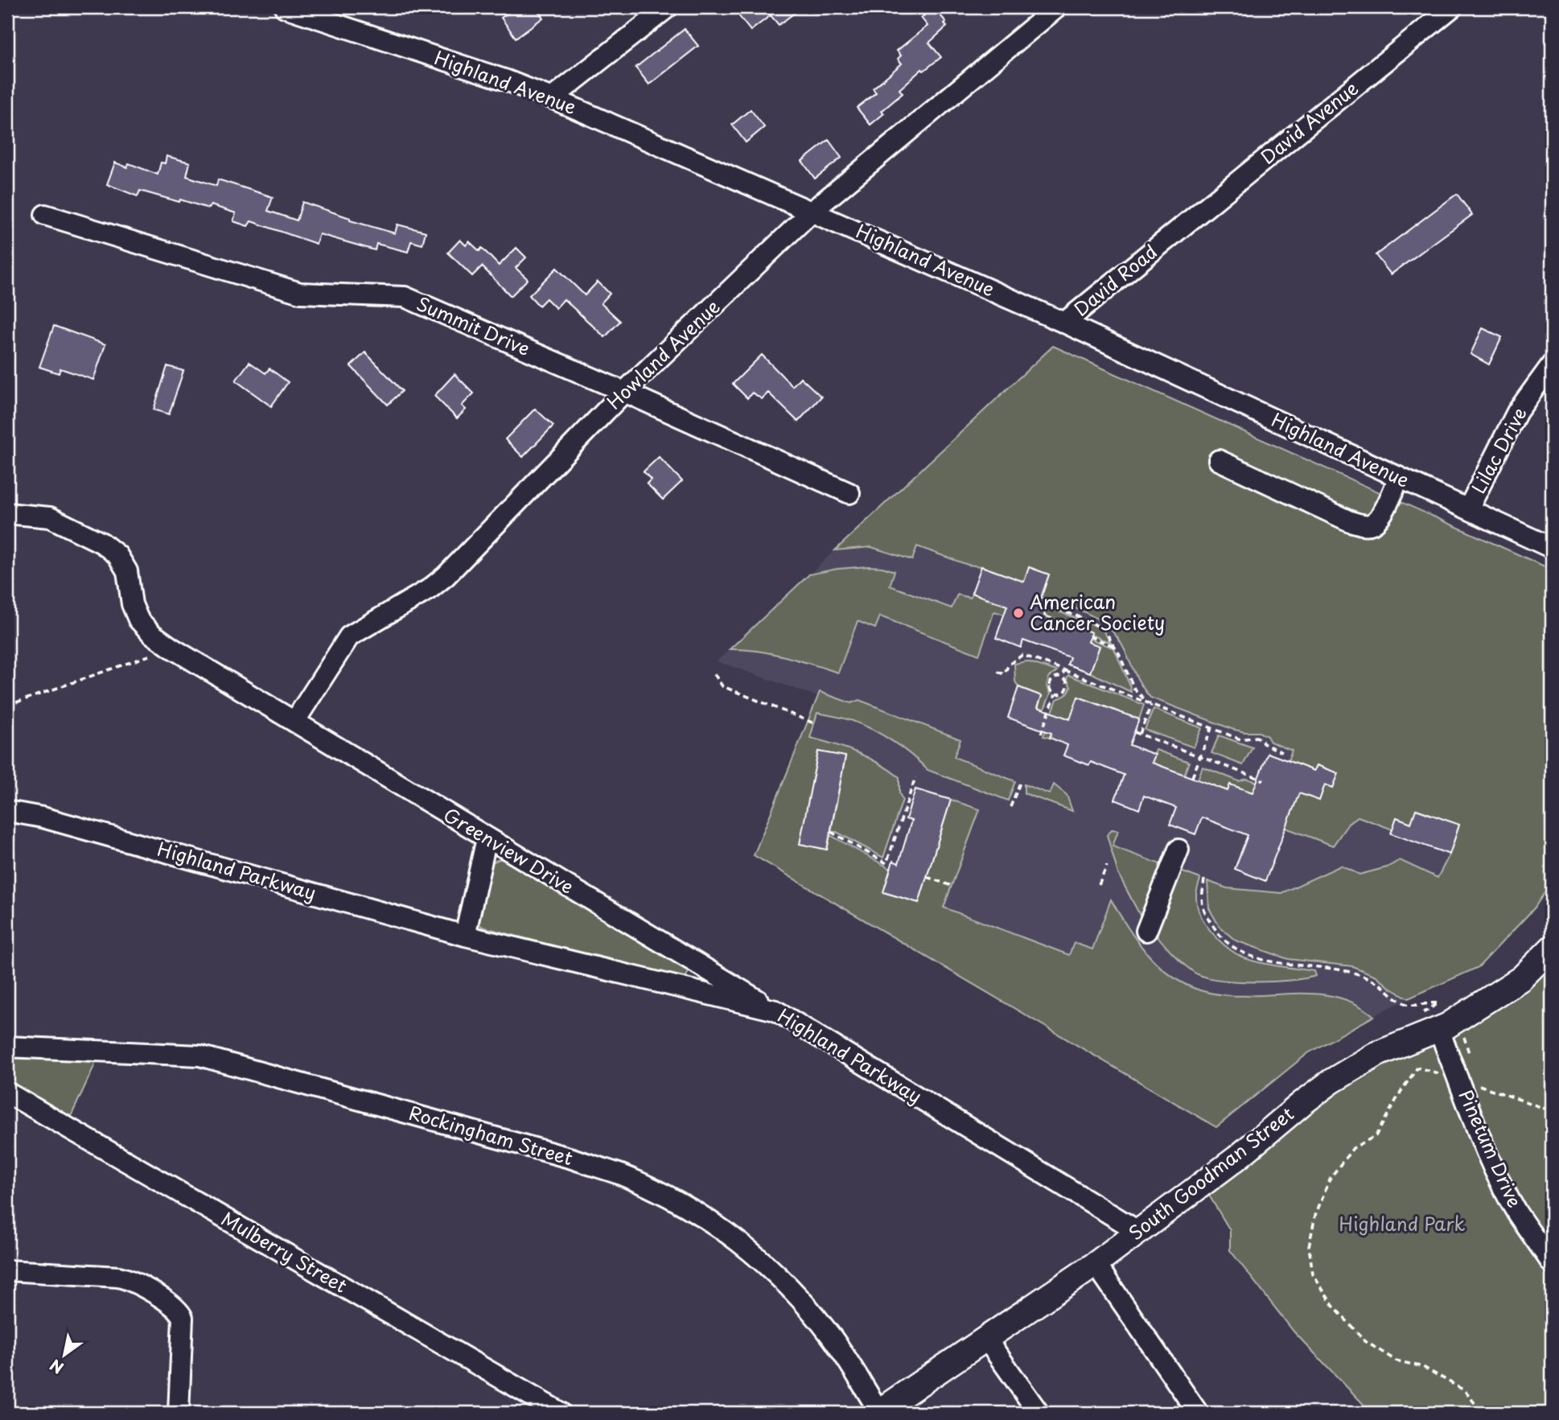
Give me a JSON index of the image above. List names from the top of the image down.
{
  "streets": {
    "main road": ["South Goodman Street"],
    "street": [
      "Highland Avenue",
      "David Avenue",
      "David Road",
      "Summit Drive",
      "Howland Avenue",
      "Lilac Drive",
      "Greenview Drive",
      "Highland Parkway",
      "Rockingham Street",
      "Pinetum Drive",
      "Mulberry Street"
    ]
  },
  "crossings": [
    ["Highland Avenue", "David Road"],
    ["Highland Avenue", "Howland Avenue"],
    ["Highland Avenue", "Lilac Drive"],
    ["David Avenue", "David Road"],
    ["Summit Drive", "Howland Avenue"],
    ["Howland Avenue", "Greenview Drive"],
    ["Greenview Drive", "Highland Parkway"],
    ["Highland Parkway", "South Goodman Street"],
    ["Rockingham Street", "South Goodman Street"],
    ["Pinetum Drive", "South Goodman Street"]
  ],
  "parks": ["Highland Park"],
  "places": ["American Cancer Society"],
  "north": "bottom left"
}
